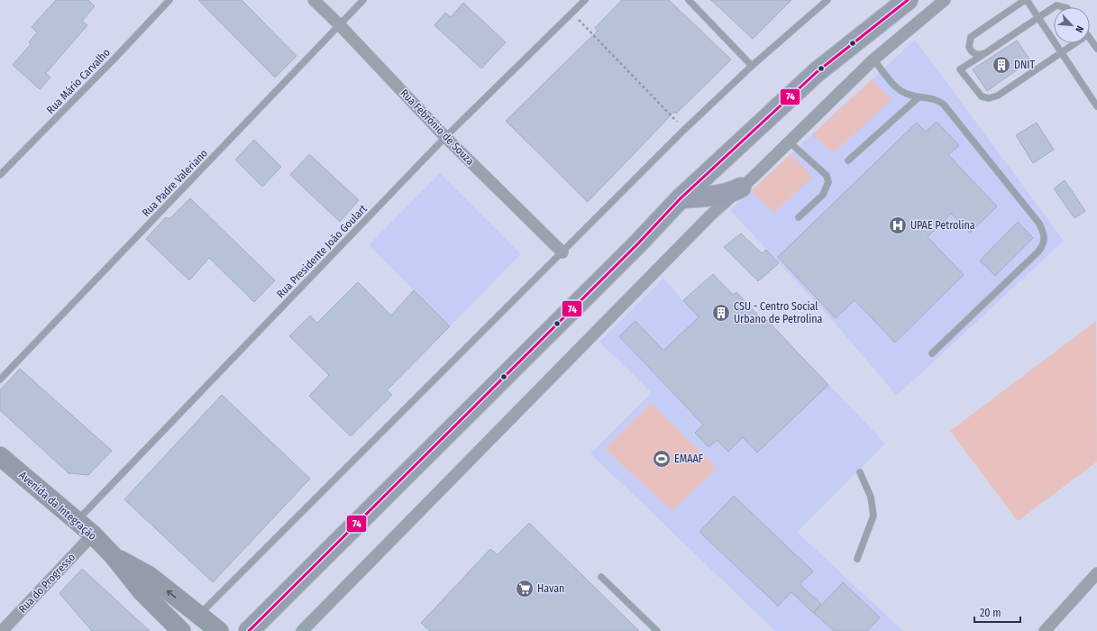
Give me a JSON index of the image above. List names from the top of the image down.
{
  "streets": {
    "main road": ["Avenida da Integração"],
    "street": ["Rua Febrônio de Souza", "Rua do Progresso"],
    "lane": ["Rua Mário Carvalho", "Rua Padre Valeriano", "Rua Presidente João Goulart"]
  },
  "crossings": [
    ["Rua Febrônio de Souza", "Rua Padre Valeriano"],
    ["Rua Febrônio de Souza", "Rua Presidente João Goulart"],
    ["Rua Presidente João Goulart", "Avenida da Integração"],
    ["Avenida da Integração", "Rua do Progresso"]
  ],
  "places": {
    "building": ["DNIT", "CSU - Centro Social Urbano de Petrolina"],
    "hospital": ["UPAE Petrolina"],
    "sports": ["EMAAF"],
    "supermarket": ["Havan"]
  },
  "lines": ["transit line 74"],
  "scale_bar": "20 m",
  "north": "bottom right"
}
